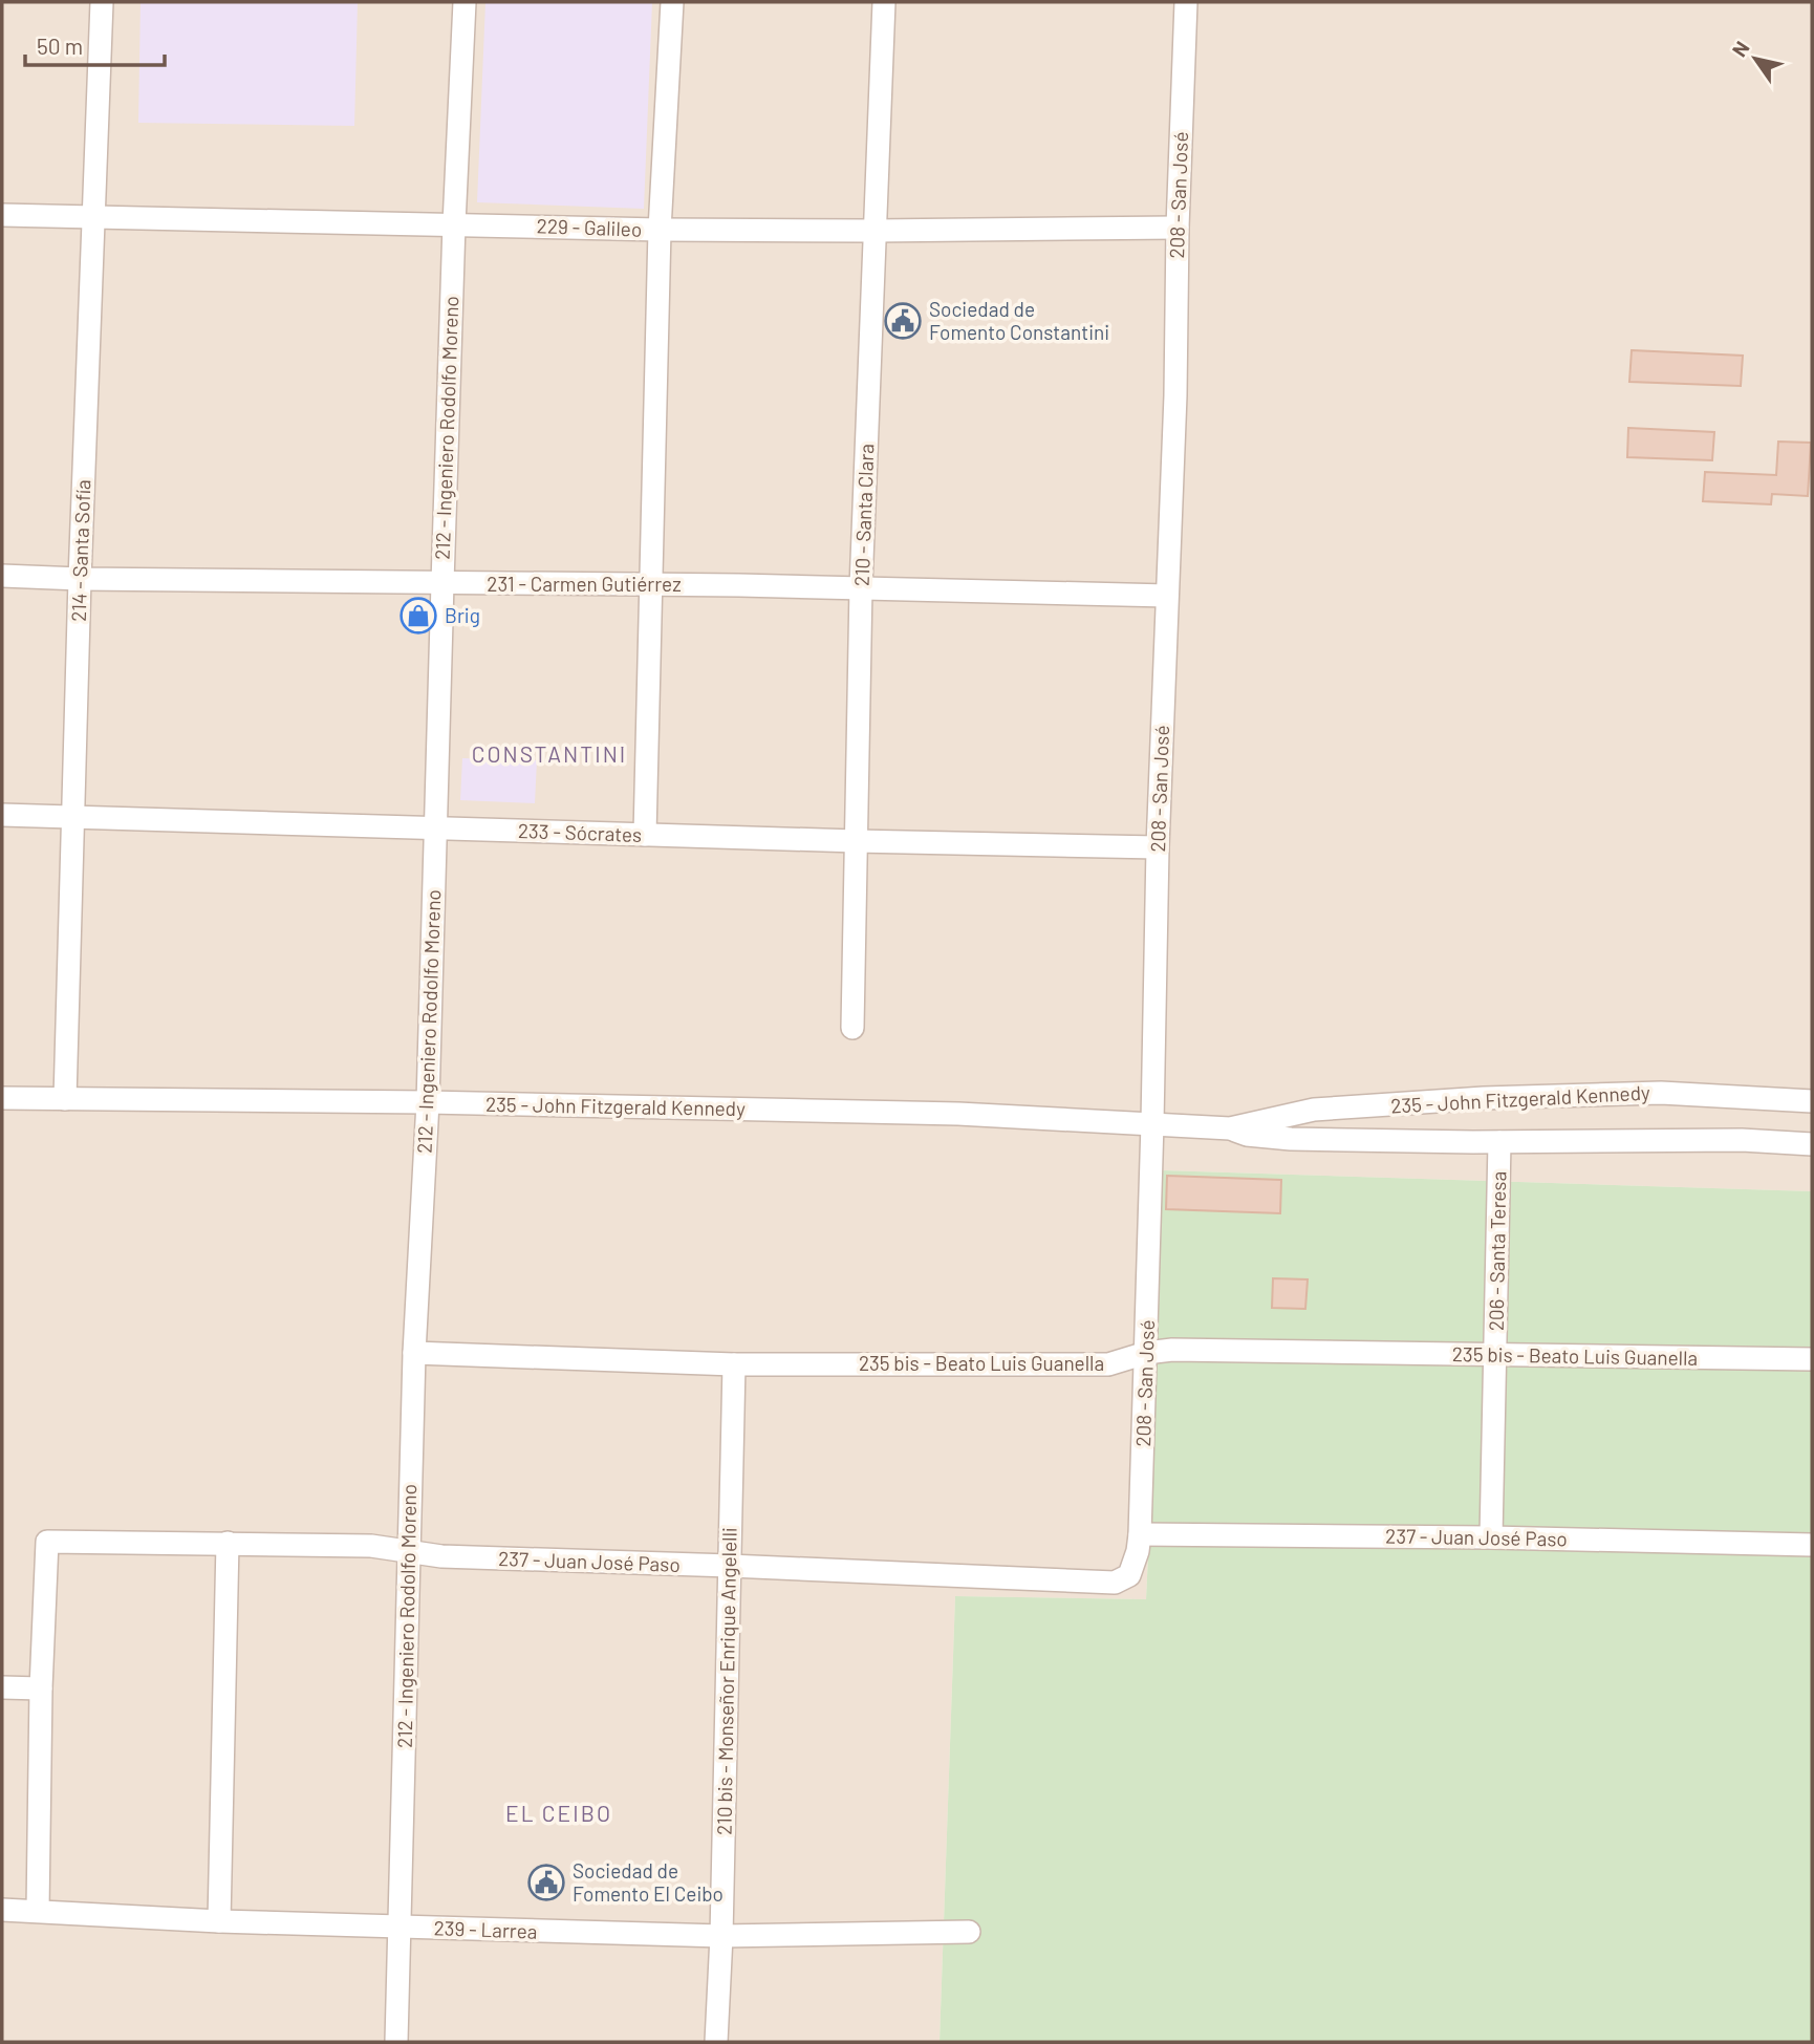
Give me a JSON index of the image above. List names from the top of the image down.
{
  "streets": {
    "street": [
      "208 - San José",
      "229 - Galileo",
      "212 - Ingeniero Rodolfo Moreno",
      "210 - Santa Clara",
      "214 - Santa Sofía",
      "231 - Carmen Gutiérrez",
      "233 - Sócrates",
      "235 - John Fitzgerald Kennedy",
      "206 - Santa Teresa",
      "235 bis - Beato Luis Guanella",
      "237 - Juan José Paso",
      "210 bis - Monseñor Enrique Angelelli",
      "239 - Larrea"
    ]
  },
  "crossings": [
    ["208 - San José", "229 - Galileo"],
    ["208 - San José", "231 - Carmen Gutiérrez"],
    ["208 - San José", "233 - Sócrates"],
    ["208 - San José", "235 - John Fitzgerald Kennedy"],
    ["208 - San José", "235 bis - Beato Luis Guanella"],
    ["208 - San José", "237 - Juan José Paso"],
    ["229 - Galileo", "212 - Ingeniero Rodolfo Moreno"],
    ["229 - Galileo", "210 - Santa Clara"],
    ["229 - Galileo", "214 - Santa Sofía"],
    ["212 - Ingeniero Rodolfo Moreno", "231 - Carmen Gutiérrez"],
    ["212 - Ingeniero Rodolfo Moreno", "233 - Sócrates"],
    ["212 - Ingeniero Rodolfo Moreno", "235 - John Fitzgerald Kennedy"],
    ["212 - Ingeniero Rodolfo Moreno", "235 bis - Beato Luis Guanella"],
    ["212 - Ingeniero Rodolfo Moreno", "237 - Juan José Paso"],
    ["212 - Ingeniero Rodolfo Moreno", "239 - Larrea"],
    ["210 - Santa Clara", "231 - Carmen Gutiérrez"],
    ["210 - Santa Clara", "233 - Sócrates"],
    ["214 - Santa Sofía", "231 - Carmen Gutiérrez"],
    ["214 - Santa Sofía", "233 - Sócrates"],
    ["214 - Santa Sofía", "235 - John Fitzgerald Kennedy"],
    ["235 - John Fitzgerald Kennedy", "206 - Santa Teresa"],
    ["206 - Santa Teresa", "235 bis - Beato Luis Guanella"],
    ["206 - Santa Teresa", "237 - Juan José Paso"],
    ["235 bis - Beato Luis Guanella", "210 bis - Monseñor Enrique Angelelli"],
    ["237 - Juan José Paso", "210 bis - Monseñor Enrique Angelelli"],
    ["210 bis - Monseñor Enrique Angelelli", "239 - Larrea"]
  ],
  "districts": ["CONSTANTINI", "EL CEIBO"],
  "places": {
    "public building": ["Sociedad de Fomento Constantini", "Sociedad de Fomento El Ceibo"],
    "shop": ["Brig"]
  },
  "scale_bar": "50 m",
  "north": "top left"
}
